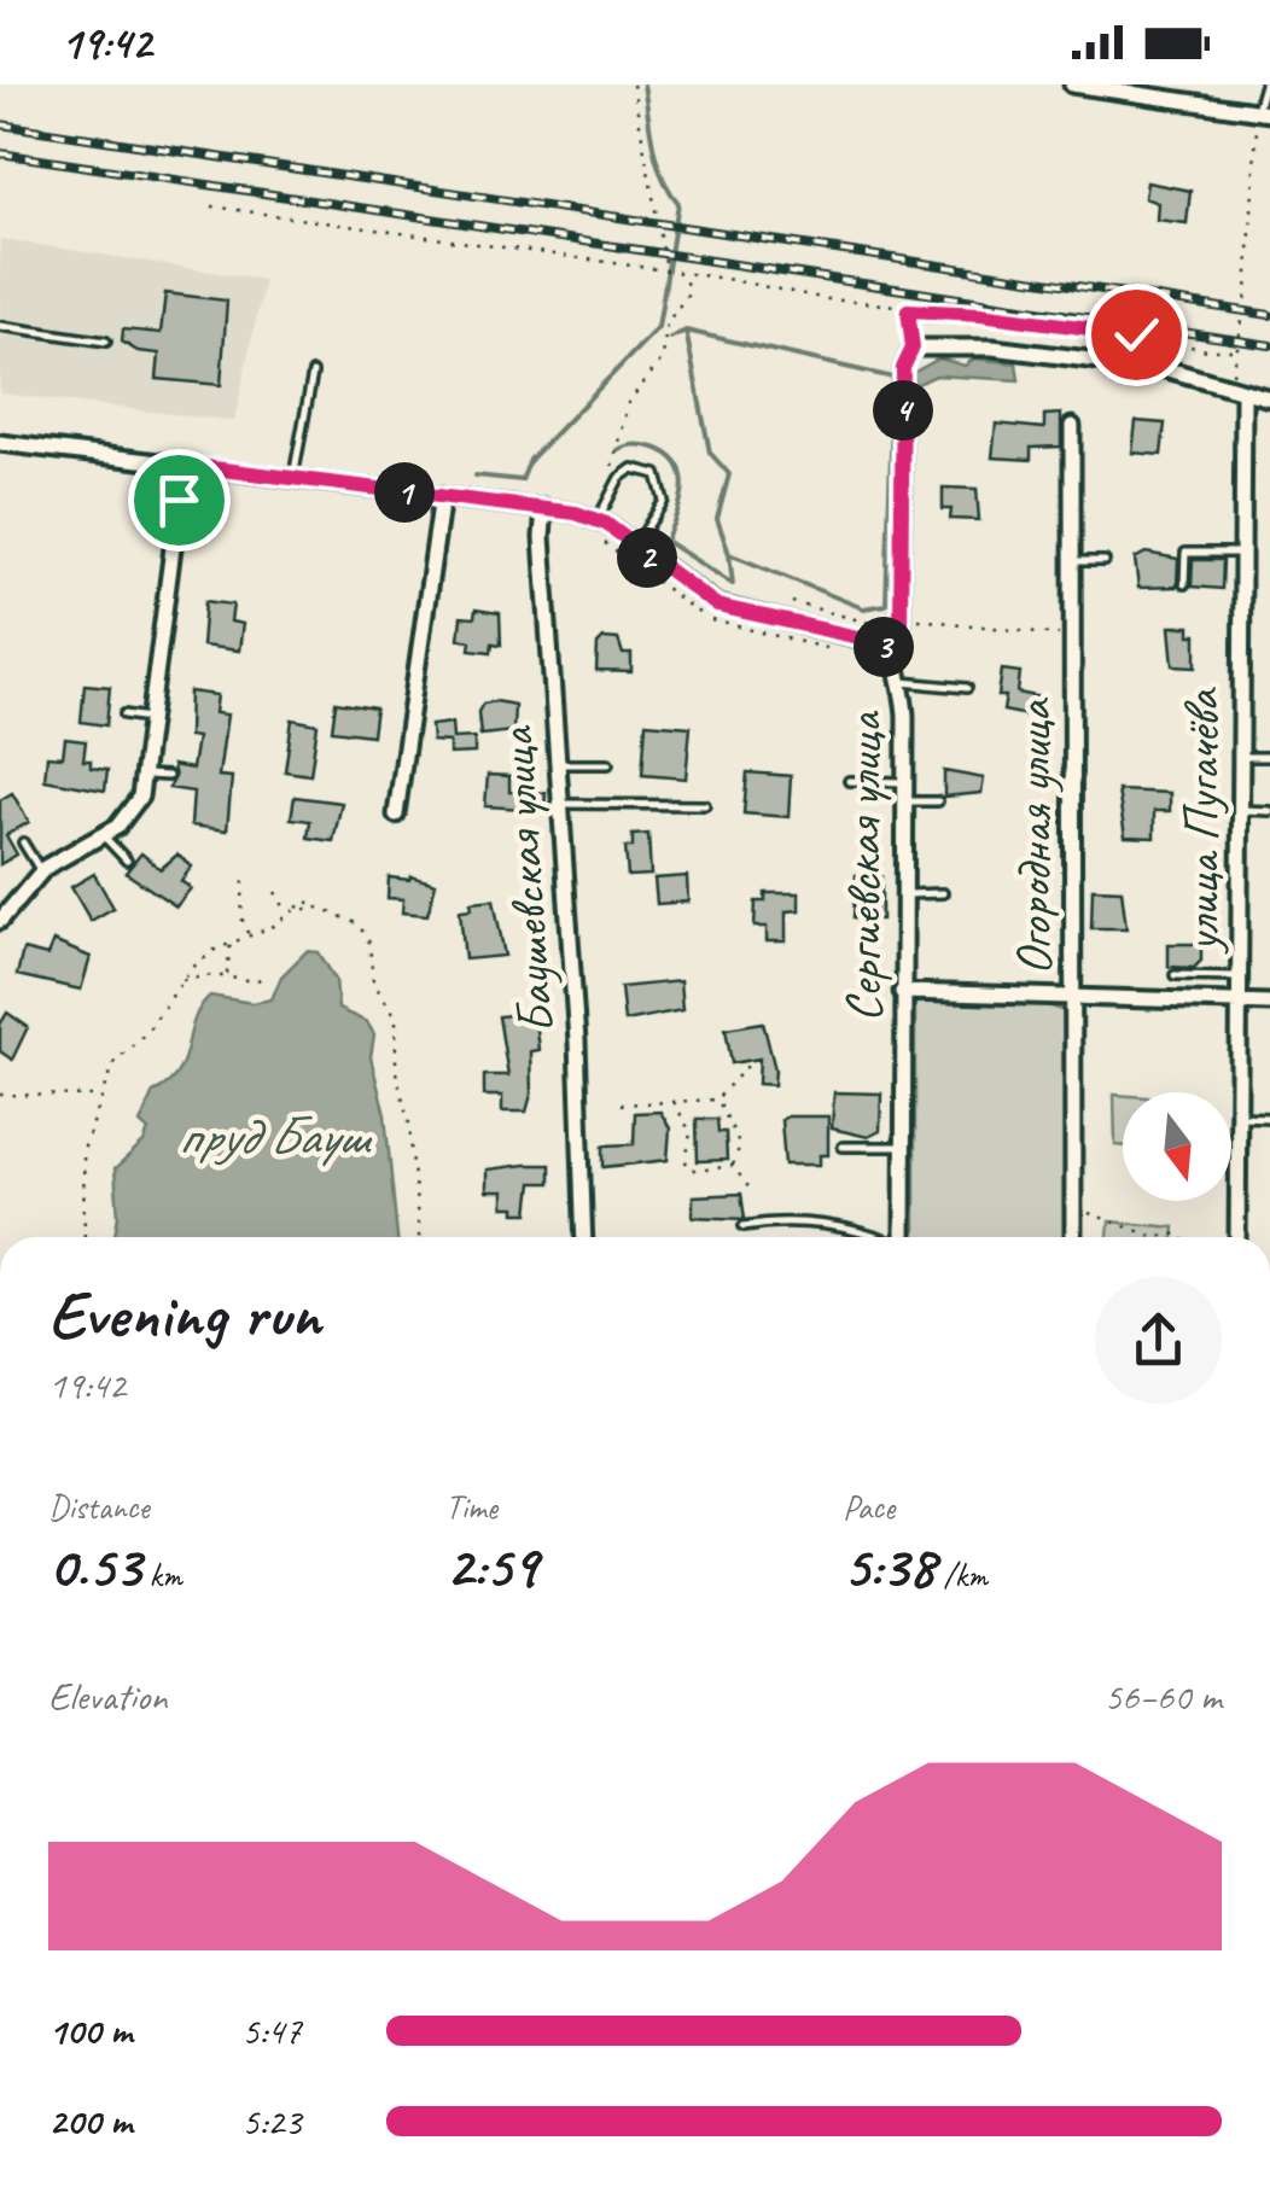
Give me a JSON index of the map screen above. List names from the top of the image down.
{
  "streets": {
    "street": [
      "улица Пугачёва",
      "Огородная улица",
      "Сергиевская улица",
      "Баушевская улица"
    ]
  },
  "water": ["пруд Бауш"],
  "north": "bottom",
  "page": {
    "status": "19:42",
    "pins": [
      "4",
      "1",
      "2",
      "3"
    ],
    "heading": ["Evening run", "19:42"],
    "stats": [
      ["Distance", "0.53 km"],
      ["Time", "2:59"],
      ["Pace", "5:38 /km"]
    ],
    "chart": ["Elevation", "56–60 m"],
    "list": [
      {
        "name": "100 m",
        "note": "5:47"
      },
      {
        "name": "200 m",
        "note": "5:23"
      }
    ]
  }
}
